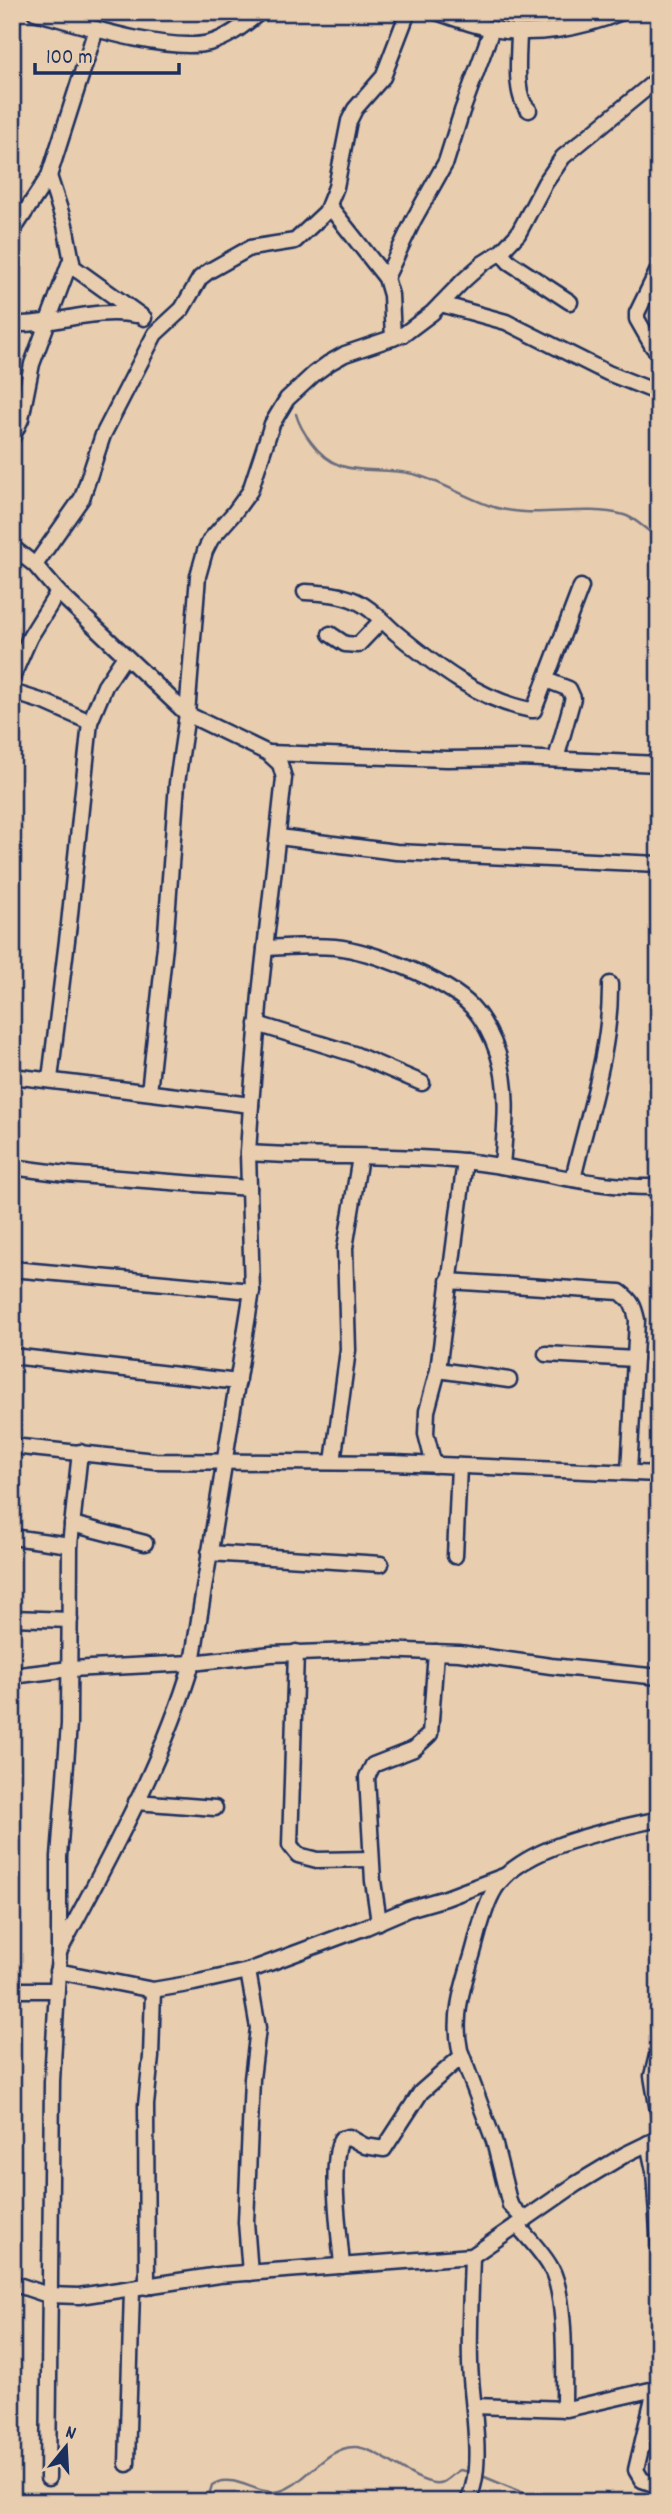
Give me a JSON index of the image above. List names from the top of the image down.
{
  "scale_bar": "100 m",
  "north": "top"
}
